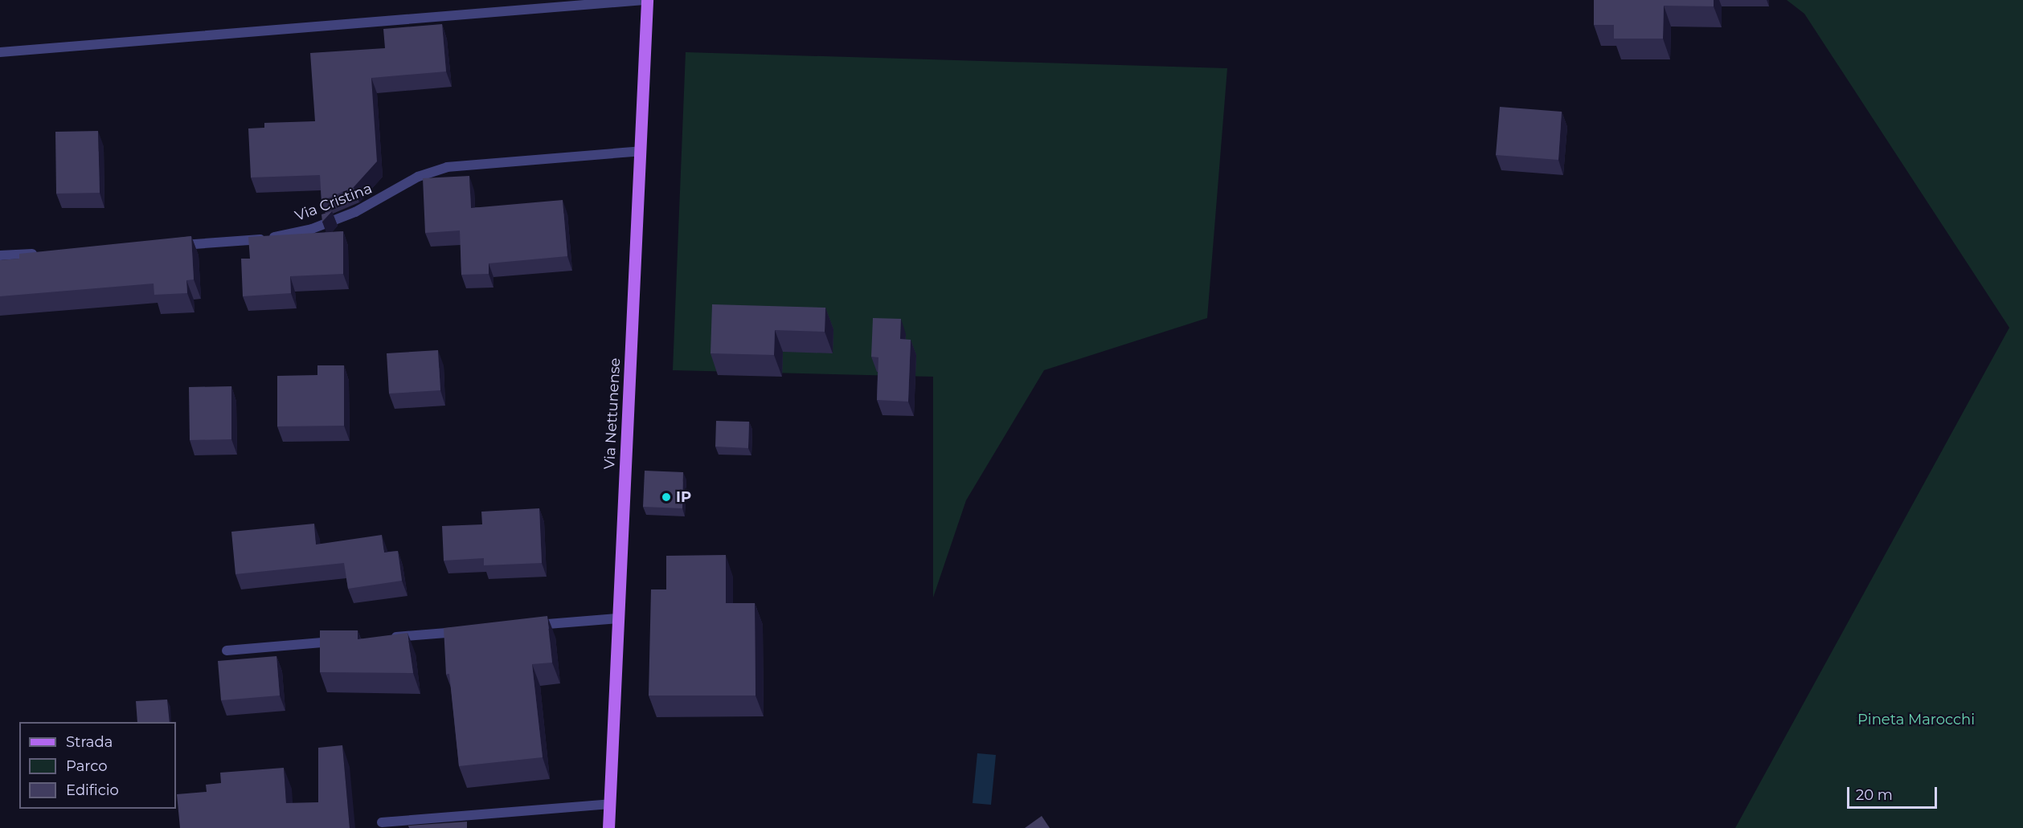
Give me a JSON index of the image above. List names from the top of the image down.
{
  "streets": {
    "main road": ["Via Nettunense"],
    "street": ["Via Cristina"]
  },
  "crossings": [
    ["Via Cristina", "Via Nettunense"]
  ],
  "parks": ["Pineta Marocchi"],
  "places": ["IP"],
  "legend": ["Strada", "Parco", "Edificio"],
  "scale_bar": "20 m"
}
